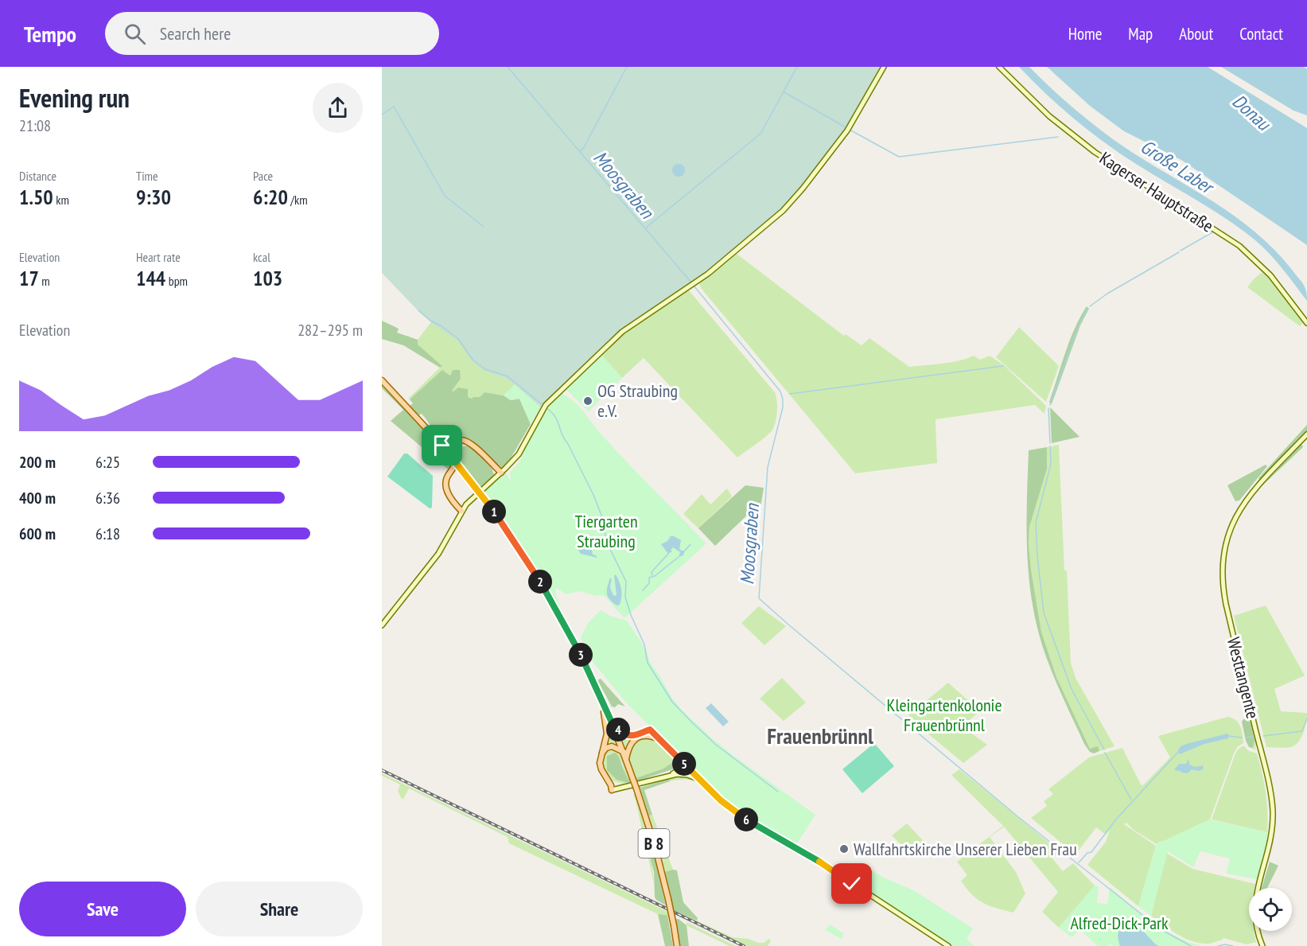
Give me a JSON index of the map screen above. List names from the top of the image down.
{
  "streets": {
    "main road": ["B 8"],
    "street": ["Kagerser Hauptstraße", "Westtangente"]
  },
  "districts": ["Frauenbrünnl"],
  "water": ["Donau", "Große Laber", "Moosgraben"],
  "parks": ["Tiergarten Straubing", "Kleingartenkolonie Frauenbrünnl", "Alfred-Dick-Park"],
  "places": ["OG Straubing e.V.", "Wallfahrtskirche Unserer Lieben Frau"],
  "page": {
    "header": "Tempo",
    "search": "Search here",
    "nav": [
      "Home",
      "Map",
      "About",
      "Contact"
    ],
    "heading": ["Evening run", "21:08"],
    "stats": [
      ["Distance", "1.50 km"],
      ["Time", "9:30"],
      ["Pace", "6:20 /km"],
      ["Elevation", "17 m"],
      ["Heart rate", "144 bpm"],
      ["kcal", "103"]
    ],
    "chart": ["Elevation", "282–295 m"],
    "list": [
      {
        "name": "200 m",
        "note": "6:25"
      },
      {
        "name": "400 m",
        "note": "6:36"
      },
      {
        "name": "600 m",
        "note": "6:18"
      }
    ],
    "pins": [
      "1",
      "2",
      "3",
      "4",
      "5",
      "6"
    ],
    "buttons": ["Save", "Share"]
  }
}
